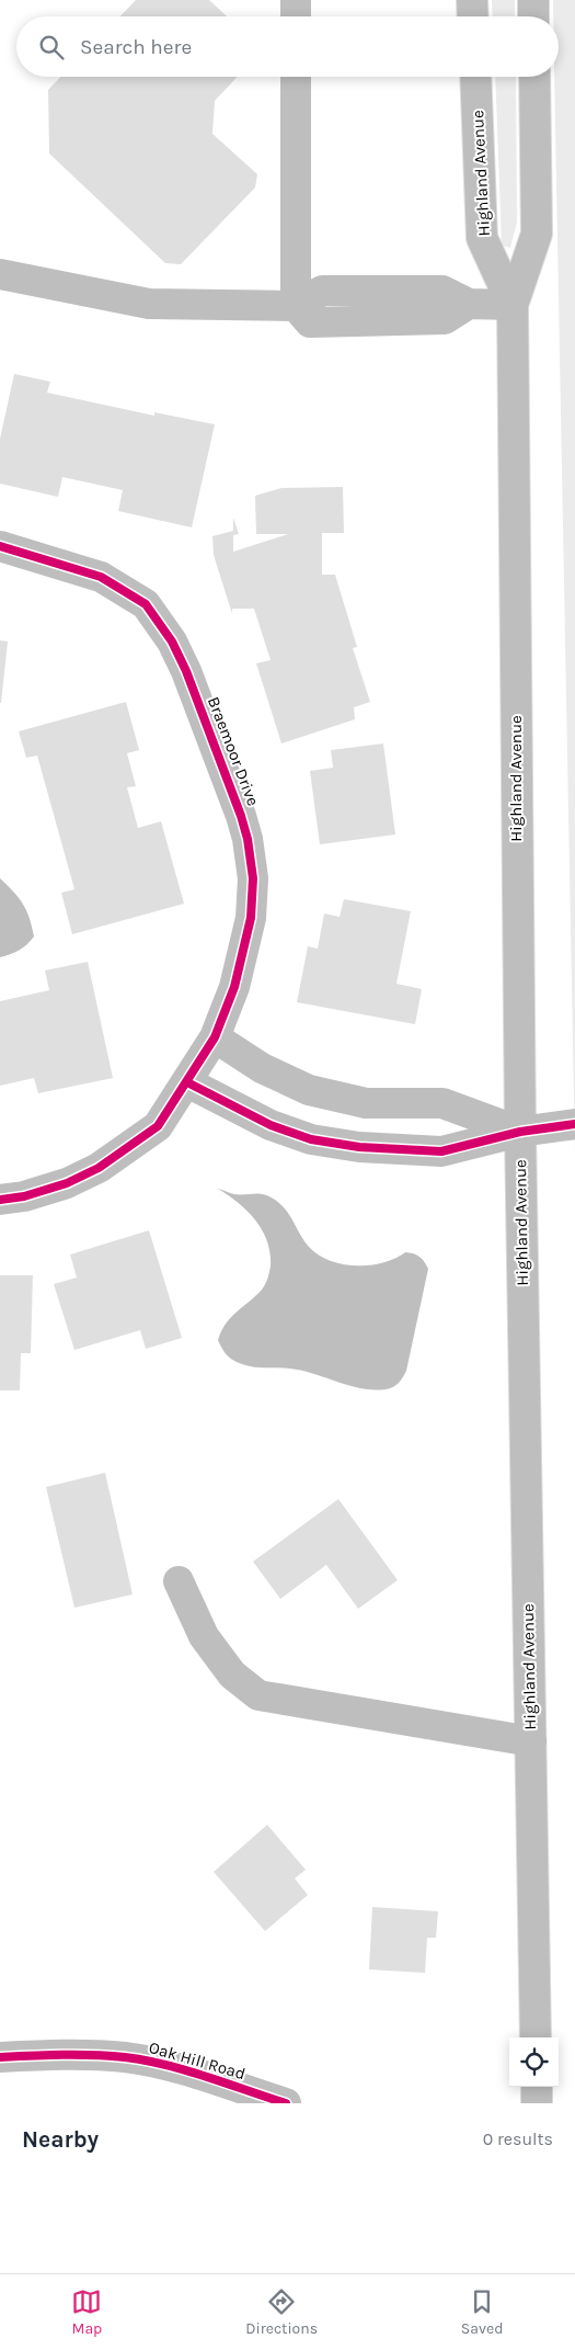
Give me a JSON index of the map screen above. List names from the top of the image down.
{
  "streets": {
    "main road": ["Highland Avenue", "Braemoor Drive", "Oak Hill Road"]
  },
  "page": {
    "search": "Search here",
    "heading": ["Nearby", "0 results"],
    "nav": ["Map", "Directions", "Saved"]
  }
}
